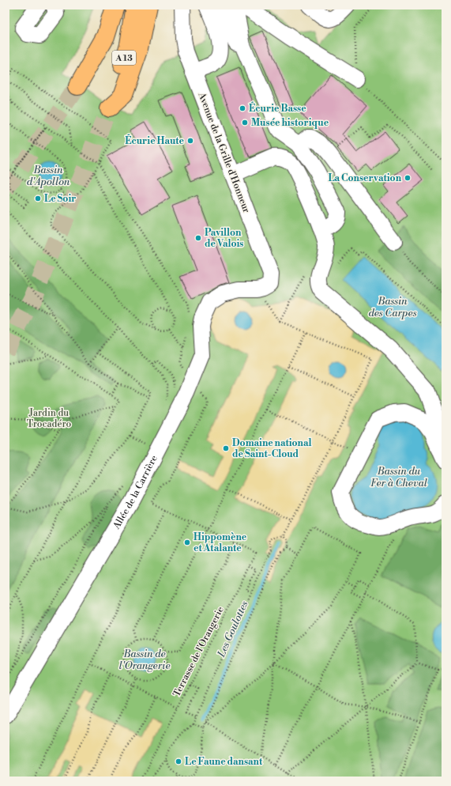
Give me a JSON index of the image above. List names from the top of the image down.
{
  "streets": {
    "highway": ["A 13"],
    "street": ["Avenue de la Grille d'Honneur", "Allée de la Carrière"],
    "path": ["Terrasse de l'Orangerie"]
  },
  "crossings": [
    ["Avenue de la Grille d'Honneur", "Allée de la Carrière"],
    ["Allée de la Carrière", "Terrasse de l'Orangerie"]
  ],
  "water": [
    "Bassin d'Apollon",
    "Bassin des Carpes",
    "Bassin du Fer à Cheval",
    "Les Goulottes",
    "Bassin de l'Orangerie"
  ],
  "parks": ["Jardin du Trocadéro"],
  "places": [
    "Écurie Basse",
    "Musée historique",
    "Écurie Haute",
    "La Conservation",
    "Le Soir",
    "Pavillon de Valois",
    "Domaine national de Saint-Cloud",
    "Hippomène et Atalante",
    "Le Faune dansant"
  ]
}
